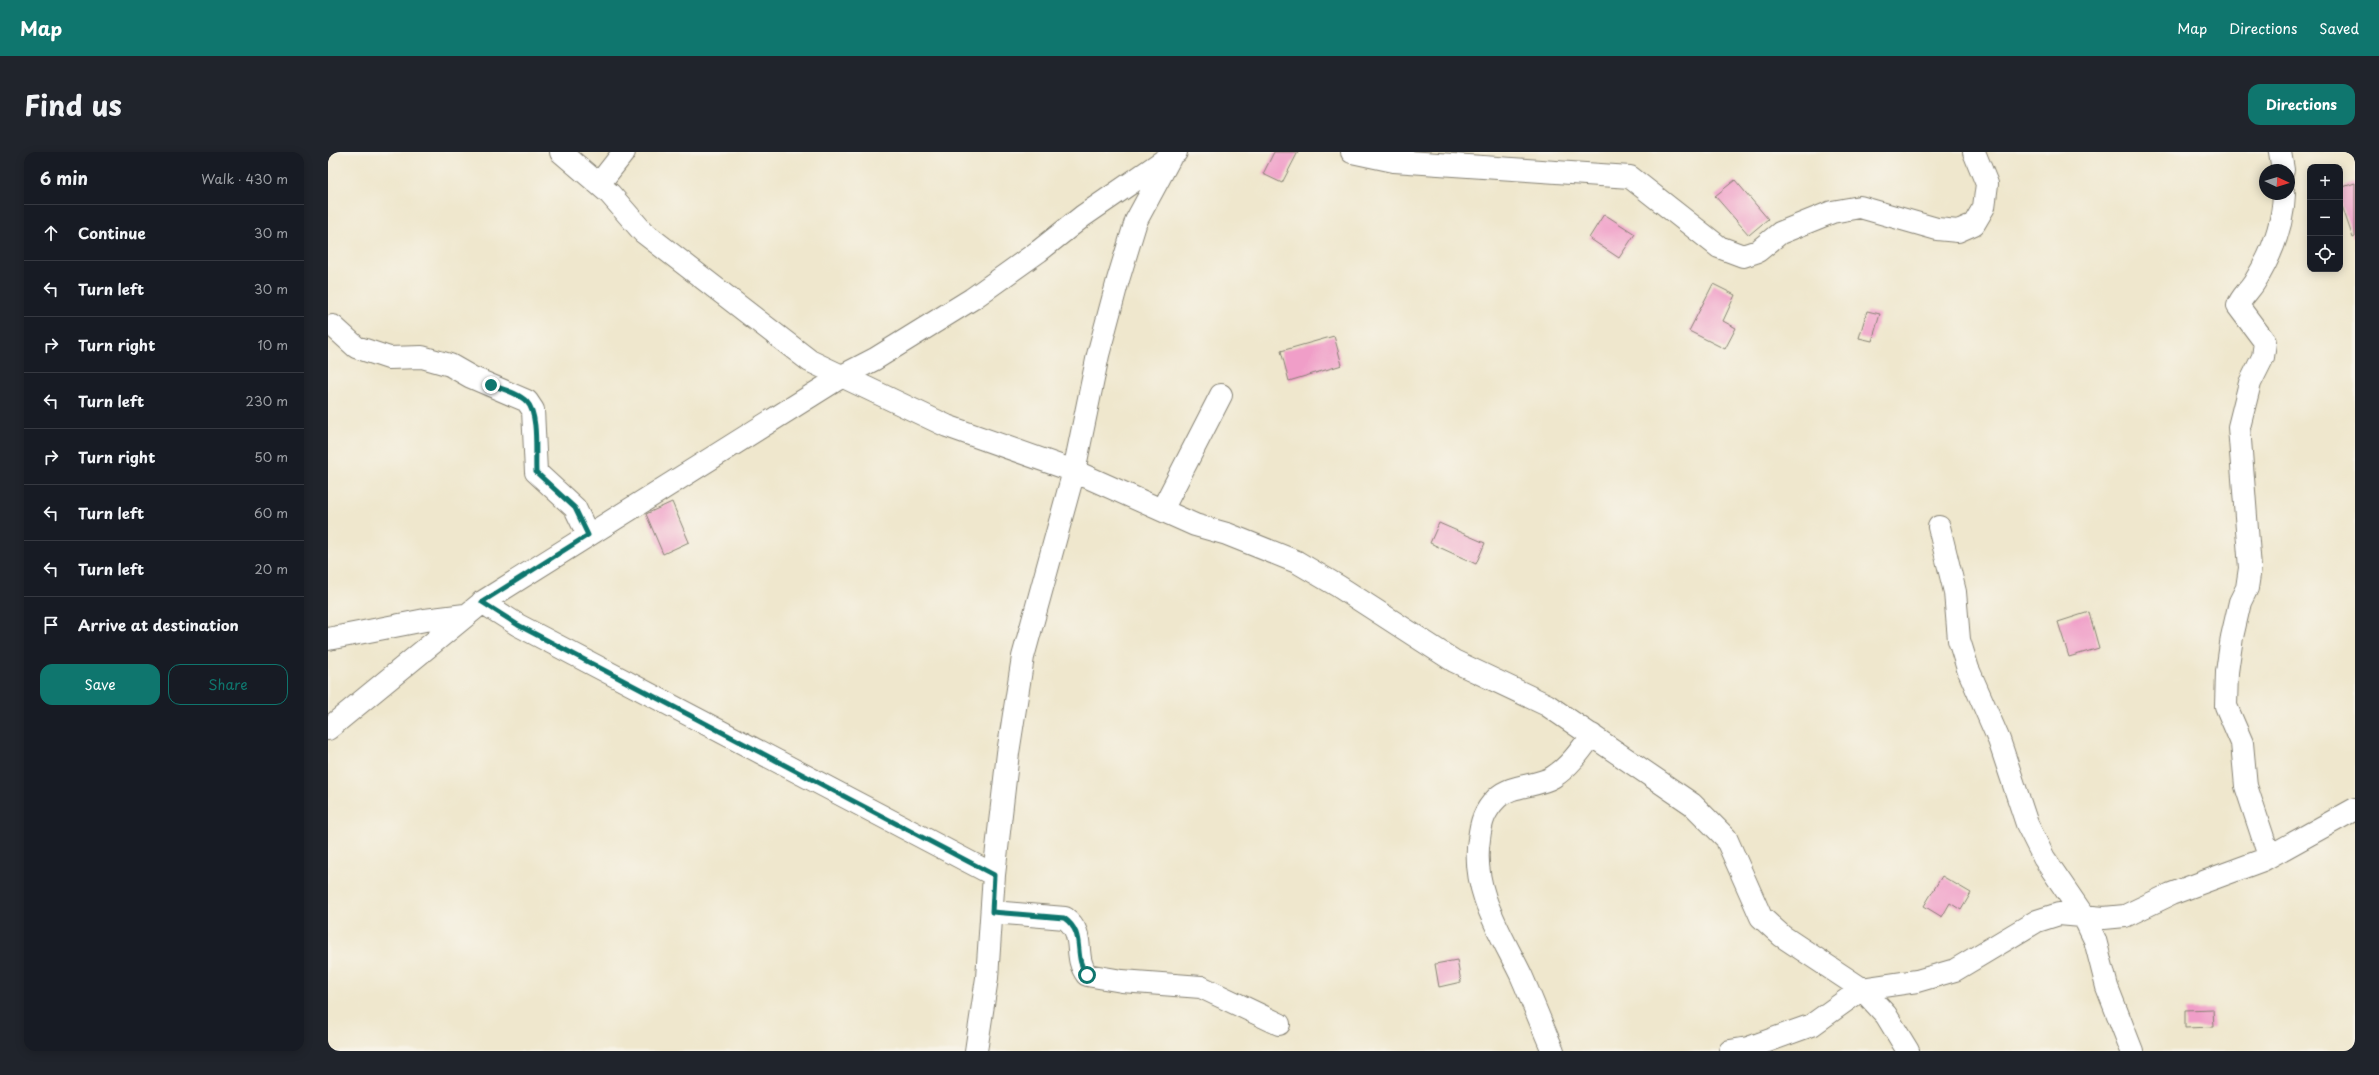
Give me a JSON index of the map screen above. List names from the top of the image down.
{
  "north": "right",
  "page": {
    "header": "Map",
    "nav": ["Map", "Directions", "Saved"],
    "title": "Find us",
    "buttons": [
      "Directions",
      ["Save", "Share"]
    ],
    "heading": ["6 min", "Walk · 430 m"],
    "map_buttons": ["+", "−"],
    "list": [
      ["Continue", "30 m"],
      ["Turn left", "30 m"],
      ["Turn right", "10 m"],
      ["Turn left", "230 m"],
      ["Turn right", "50 m"],
      ["Turn left", "60 m"],
      ["Turn left", "20 m"],
      "Arrive at destination"
    ]
  }
}
